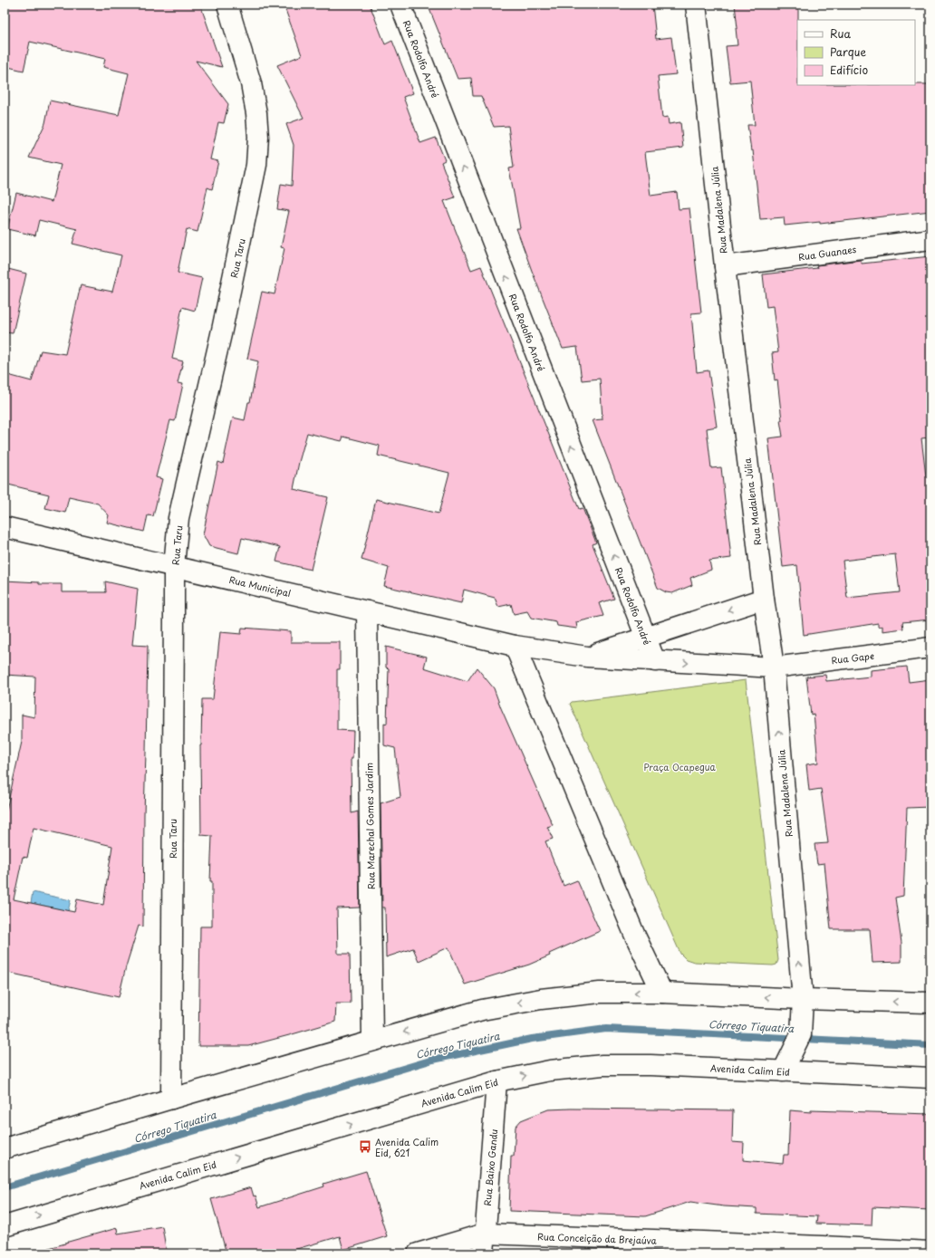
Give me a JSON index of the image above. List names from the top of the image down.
{
  "streets": {
    "street": [
      "Rua Rodolfo André",
      "Rua Madalena Júlia",
      "Rua Guanaes",
      "Rua Taru",
      "Rua Municipal",
      "Rua Gape",
      "Rua Marechal Gomes Jardim",
      "Avenida Calim Eid",
      "Rua Baixo Gandu",
      "Rua Conceição da Brejaúva"
    ]
  },
  "crossings": [
    ["Rua Madalena Júlia", "Rua Guanaes"],
    ["Rua Madalena Júlia", "Rua Gape"],
    ["Rua Madalena Júlia", "Avenida Calim Eid"],
    ["Rua Taru", "Rua Municipal"],
    ["Rua Municipal", "Rua Marechal Gomes Jardim"],
    ["Avenida Calim Eid", "Rua Baixo Gandu"],
    ["Rua Baixo Gandu", "Rua Conceição da Brejaúva"]
  ],
  "one_way": ["Rua Rodolfo André"],
  "water": ["Córrego Tiquatira"],
  "parks": ["Praça Ocapegua"],
  "places": {
    "bus stop": ["Avenida Calim Eid, 621"]
  },
  "legend": ["Rua", "Parque", "Edifício"]
}
